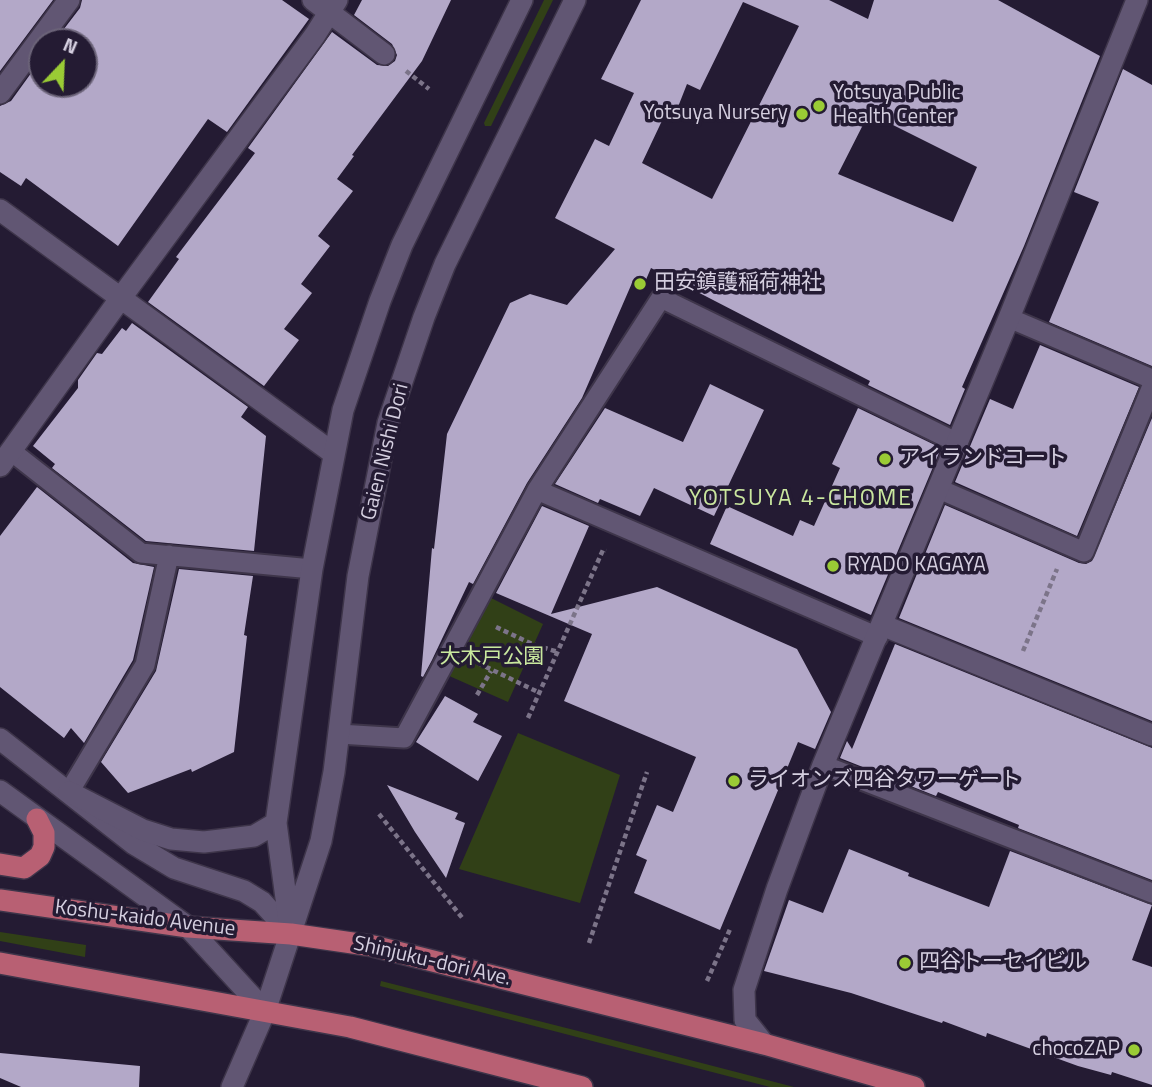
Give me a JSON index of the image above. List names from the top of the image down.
{
  "streets": {
    "highway": ["Koshu-kaido Avenue", "Shinjuku-dori Ave."],
    "street": ["Gaien Nishi Dori"]
  },
  "crossings": [
    ["Gaien Nishi Dori", "Koshu-kaido Avenue"],
    ["Gaien Nishi Dori", "Shinjuku-dori Ave."],
    ["Koshu-kaido Avenue", "Shinjuku-dori Ave."]
  ],
  "districts": ["YOTSUYA 4-CHOME"],
  "parks": ["大木戸公園"],
  "places": [
    "Yotsuya Public Health Center",
    "Yotsuya Nursery",
    "田安鎮護稲荷神社",
    "アイランドコート",
    "RYADO KAGAYA",
    "ライオンズ四谷タワーゲート",
    "四谷トーセイビル",
    "chocoZAP"
  ],
  "north": "top right"
}
